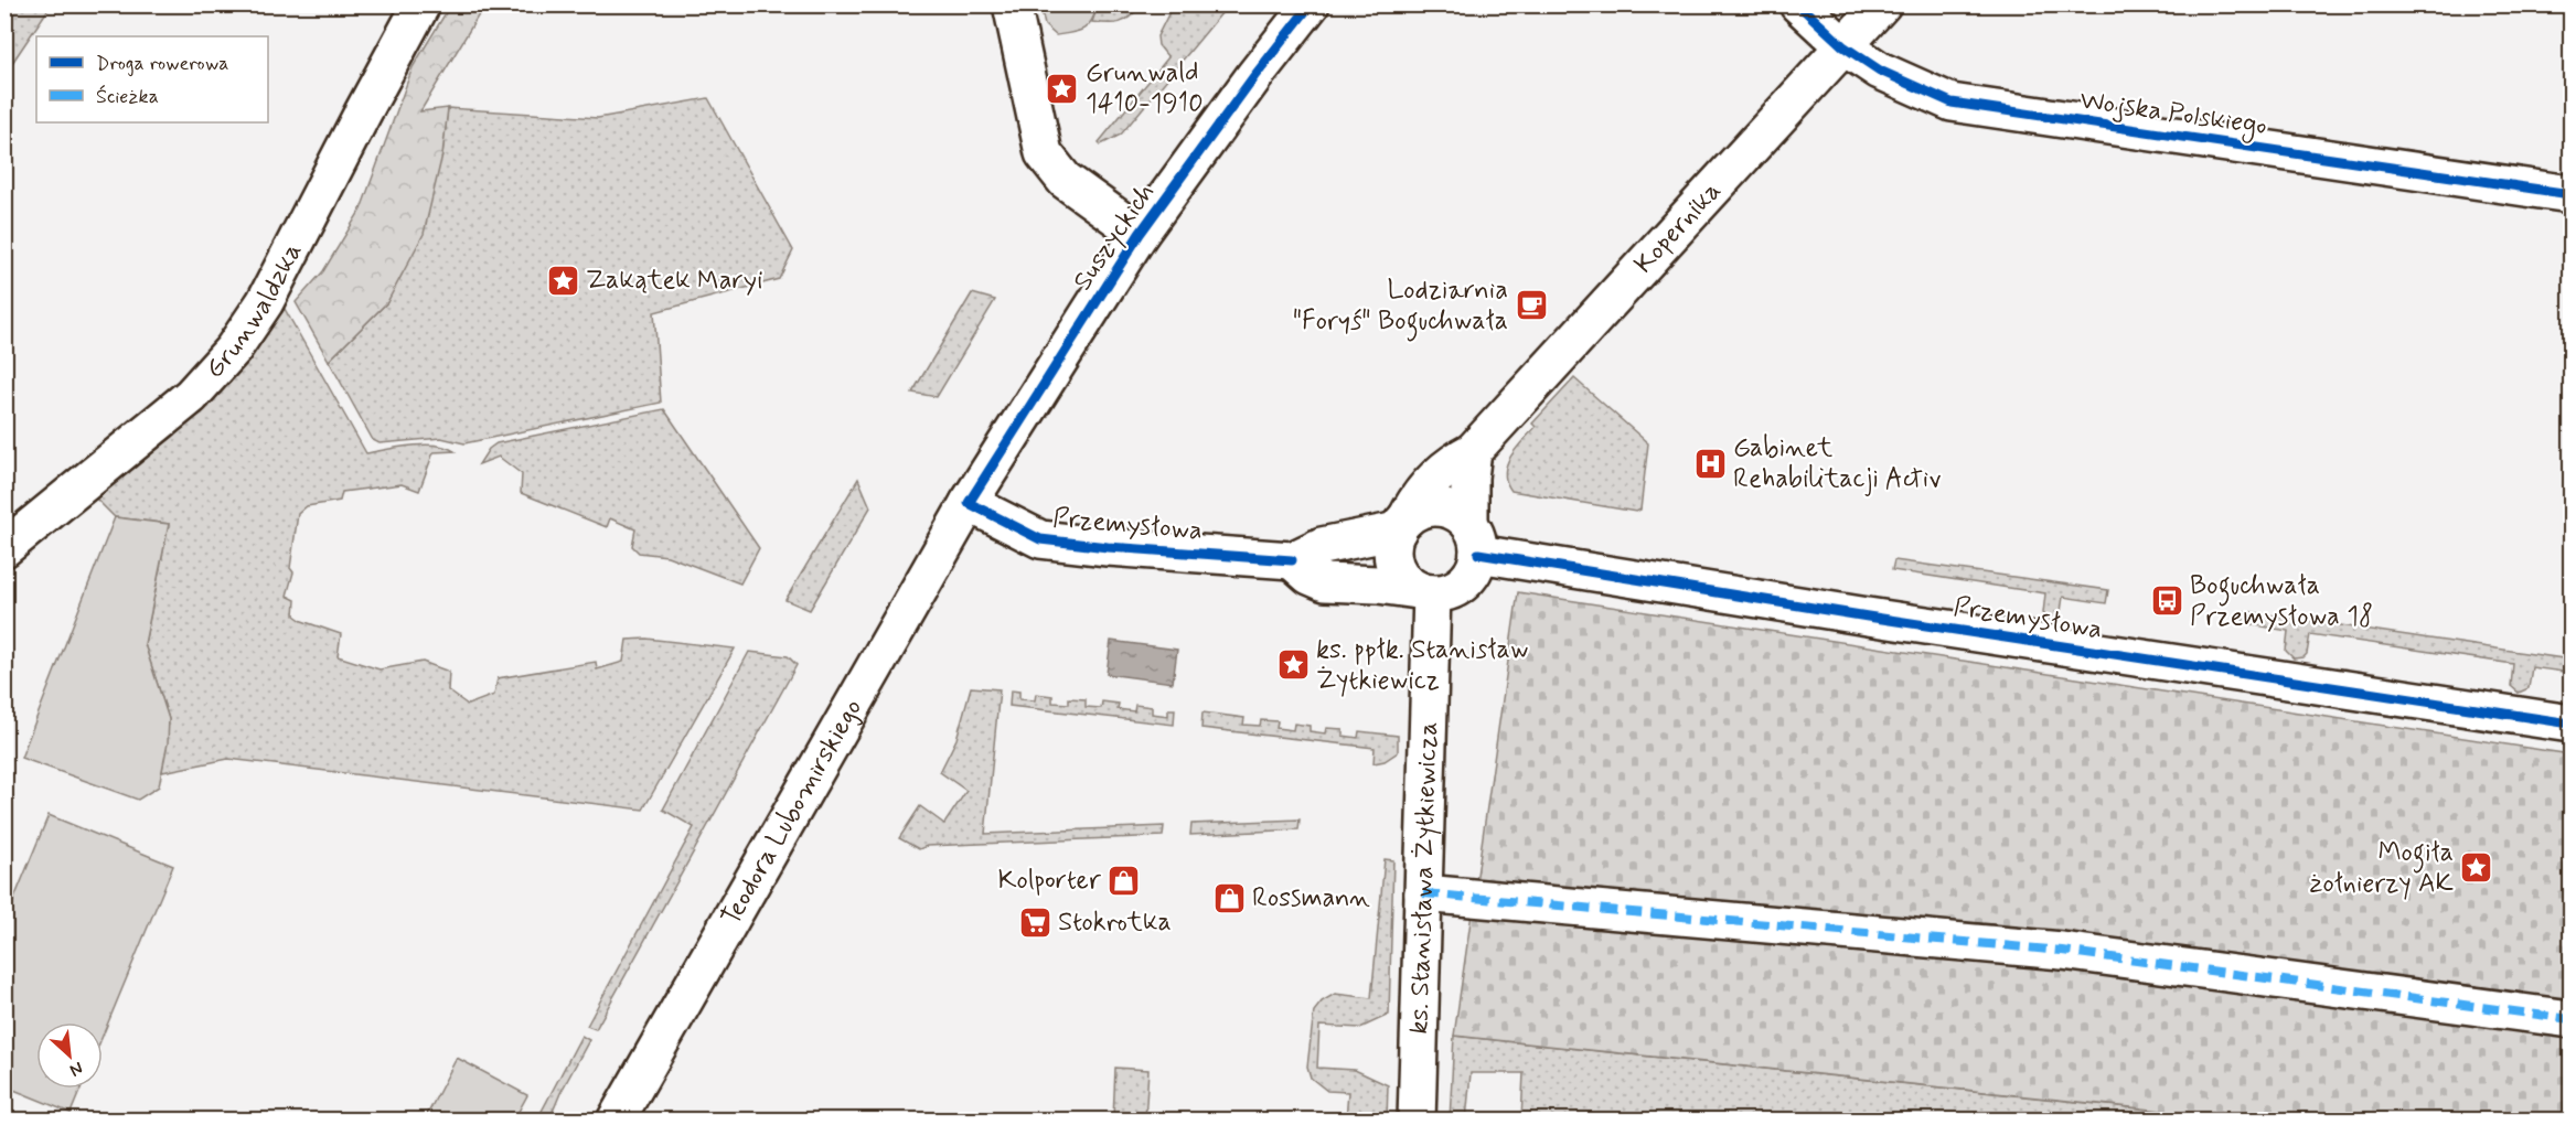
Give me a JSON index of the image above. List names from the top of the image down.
{
  "streets": {
    "main road": [
      "Wojska Polskiego",
      "Kopernika",
      "Suszyckich",
      "Grunwaldzka",
      "Przemysłowa",
      "Teodora Lubomirskiego",
      "ks. Stanisława Żytkiewicza"
    ]
  },
  "crossings": [
    ["Wojska Polskiego", "Kopernika"],
    ["Kopernika", "Przemysłowa"],
    ["Kopernika", "ks. Stanisława Żytkiewicza"],
    ["Suszyckich", "Przemysłowa"],
    ["Suszyckich", "Teodora Lubomirskiego"],
    ["Przemysłowa", "Teodora Lubomirskiego"],
    ["Przemysłowa", "ks. Stanisława Żytkiewicza"]
  ],
  "places": {
    "place": [
      "Grunwald 1410-1910",
      "Zakątek Maryi",
      "ks. ppłk. Stanisław Żytkiewicz",
      "Mogiła żołnierzy AK"
    ],
    "cafe": ["Lodziarnia \"Foryś\" Boguchwała"],
    "hospital": ["Gabinet Rehabilitacji Activ"],
    "bus stop": ["Boguchwała Przemysłowa 18"],
    "shop": ["Kolporter", "Rossmann"],
    "supermarket": ["Stokrotka"]
  },
  "legend": ["Droga rowerowa", "Ścieżka"],
  "north": "bottom right"
}
